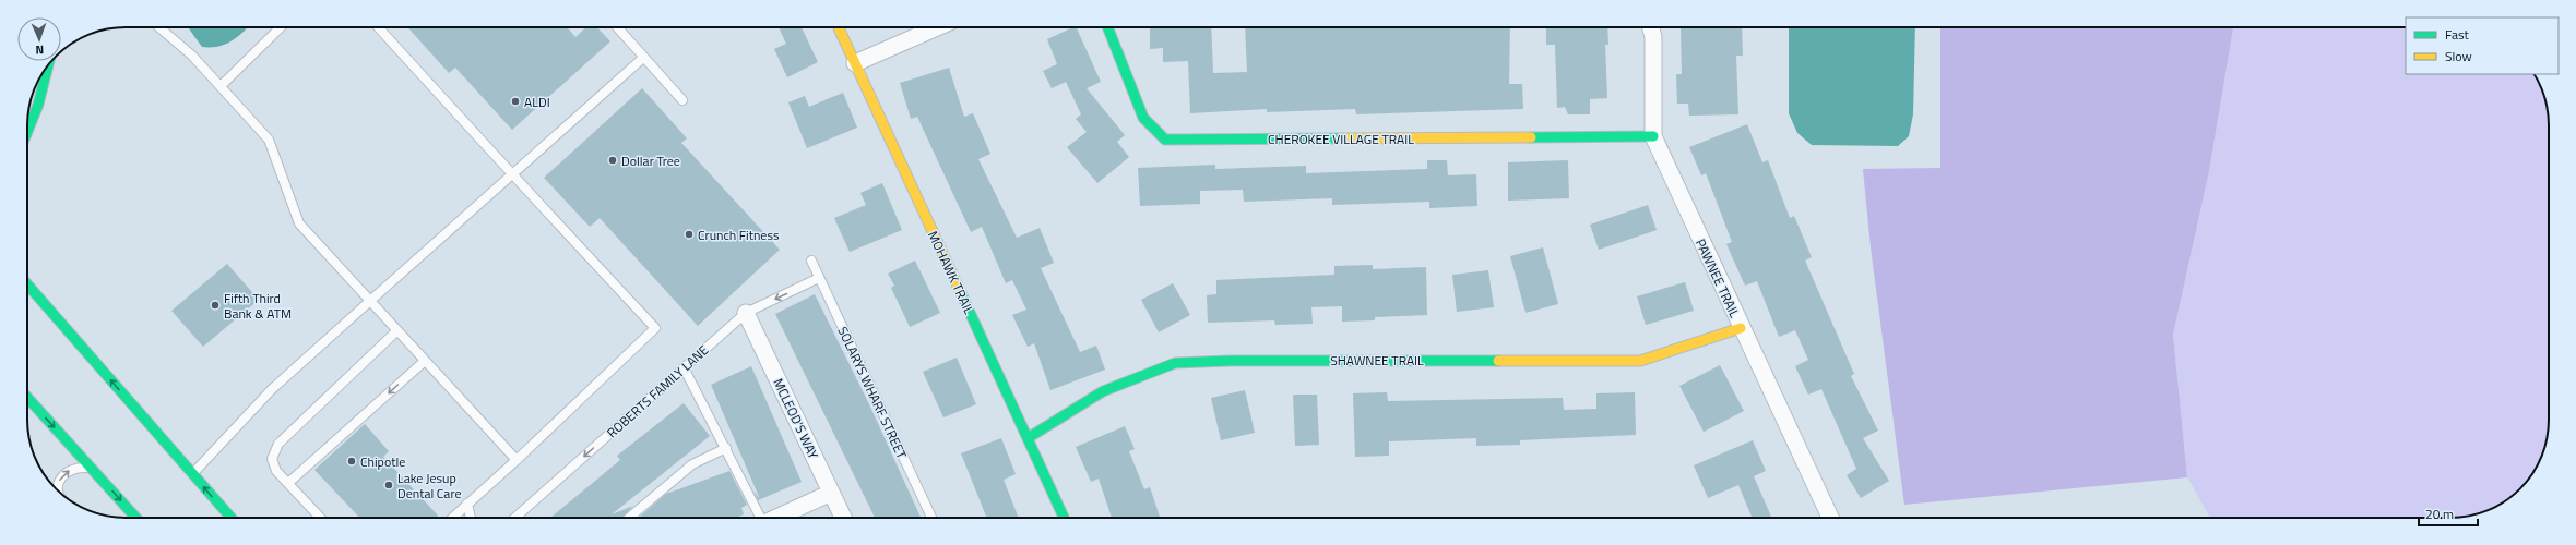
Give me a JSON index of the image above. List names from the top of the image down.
{
  "streets": {
    "street": [
      "CHEROKEE VILLAGE TRAIL",
      "MOHAWK TRAIL",
      "PAWNEE TRAIL",
      "SHAWNEE TRAIL",
      "MCLEOD'S WAY"
    ],
    "lane": ["ROBERTS FAMILY LANE", "SOLARYS WHARF STREET"]
  },
  "crossings": [
    ["CHEROKEE VILLAGE TRAIL", "PAWNEE TRAIL"],
    ["MOHAWK TRAIL", "SHAWNEE TRAIL"],
    ["PAWNEE TRAIL", "SHAWNEE TRAIL"],
    ["ROBERTS FAMILY LANE", "SOLARYS WHARF STREET"],
    ["ROBERTS FAMILY LANE", "MCLEOD'S WAY"]
  ],
  "places": [
    "ALDI",
    "Dollar Tree",
    "Crunch Fitness",
    "Fifth Third Bank & ATM",
    "Chipotle",
    "Lake Jesup Dental Care"
  ],
  "legend": ["Fast", "Slow"],
  "scale_bar": "20 m",
  "north": "bottom"
}
